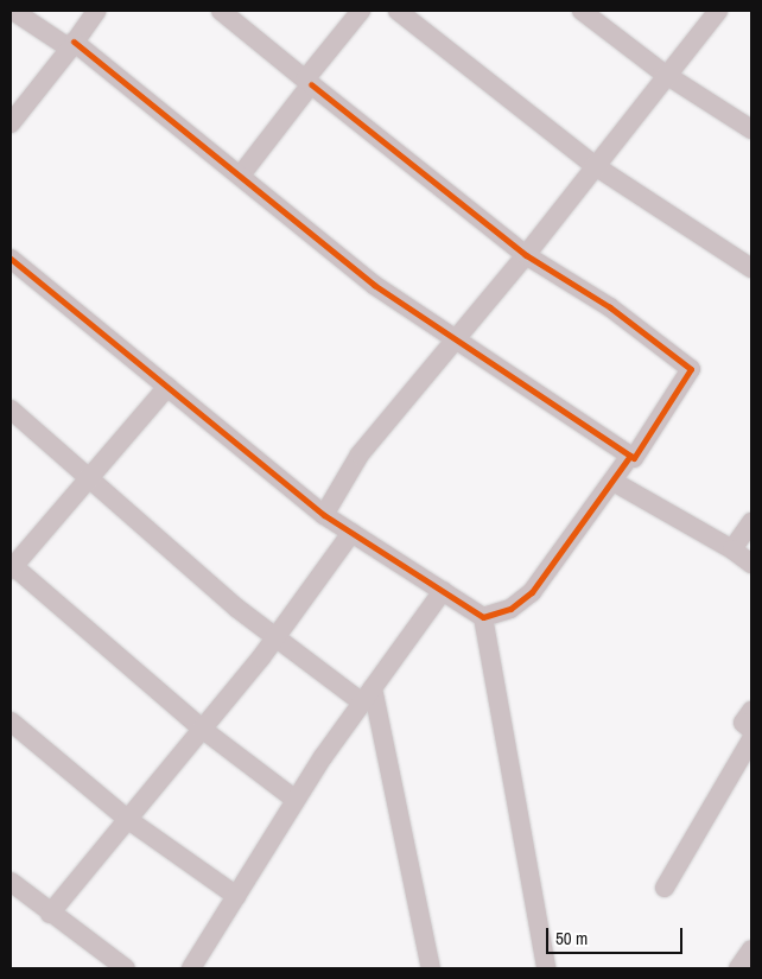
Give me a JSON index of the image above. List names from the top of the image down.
{
  "scale_bar": "50 m"
}
